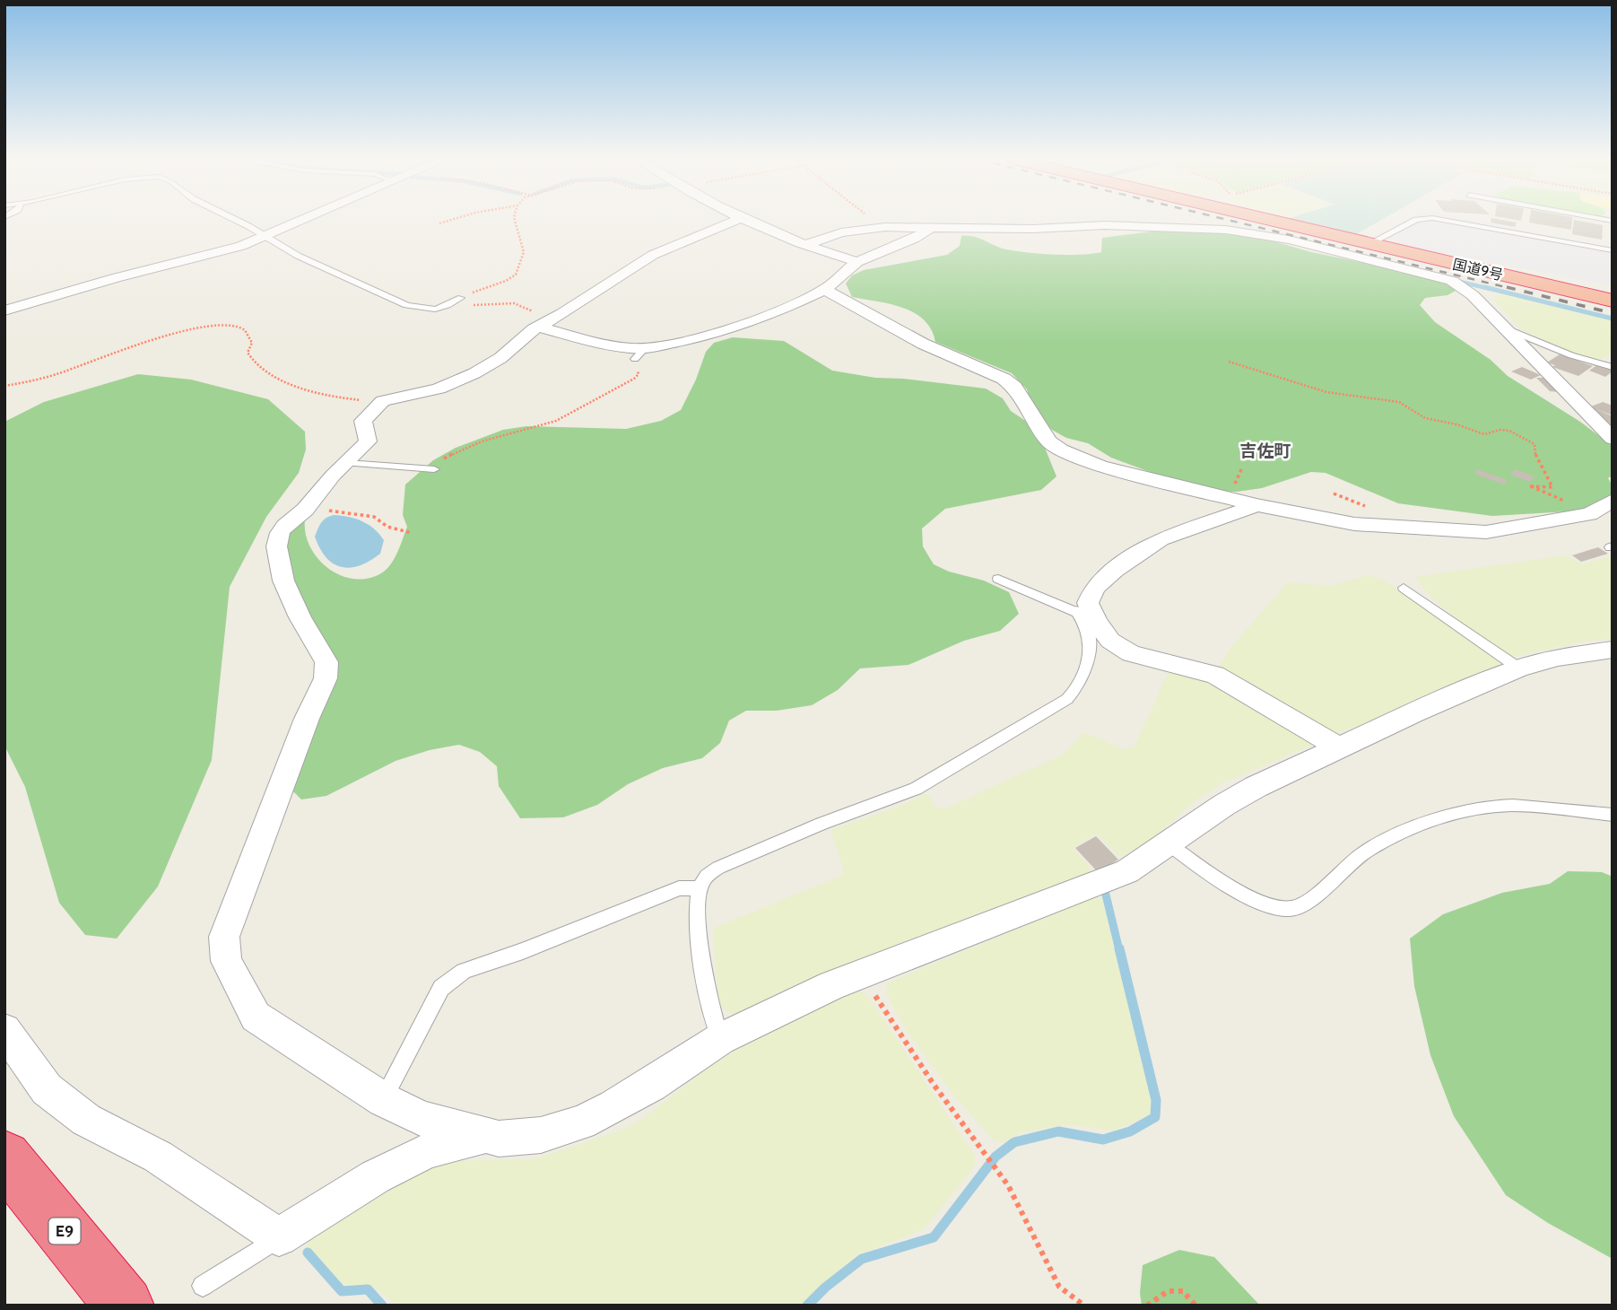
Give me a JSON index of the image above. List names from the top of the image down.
{
  "streets": {
    "highway": ["国道9号", "E9"]
  },
  "districts": ["吉佐町"]
}
